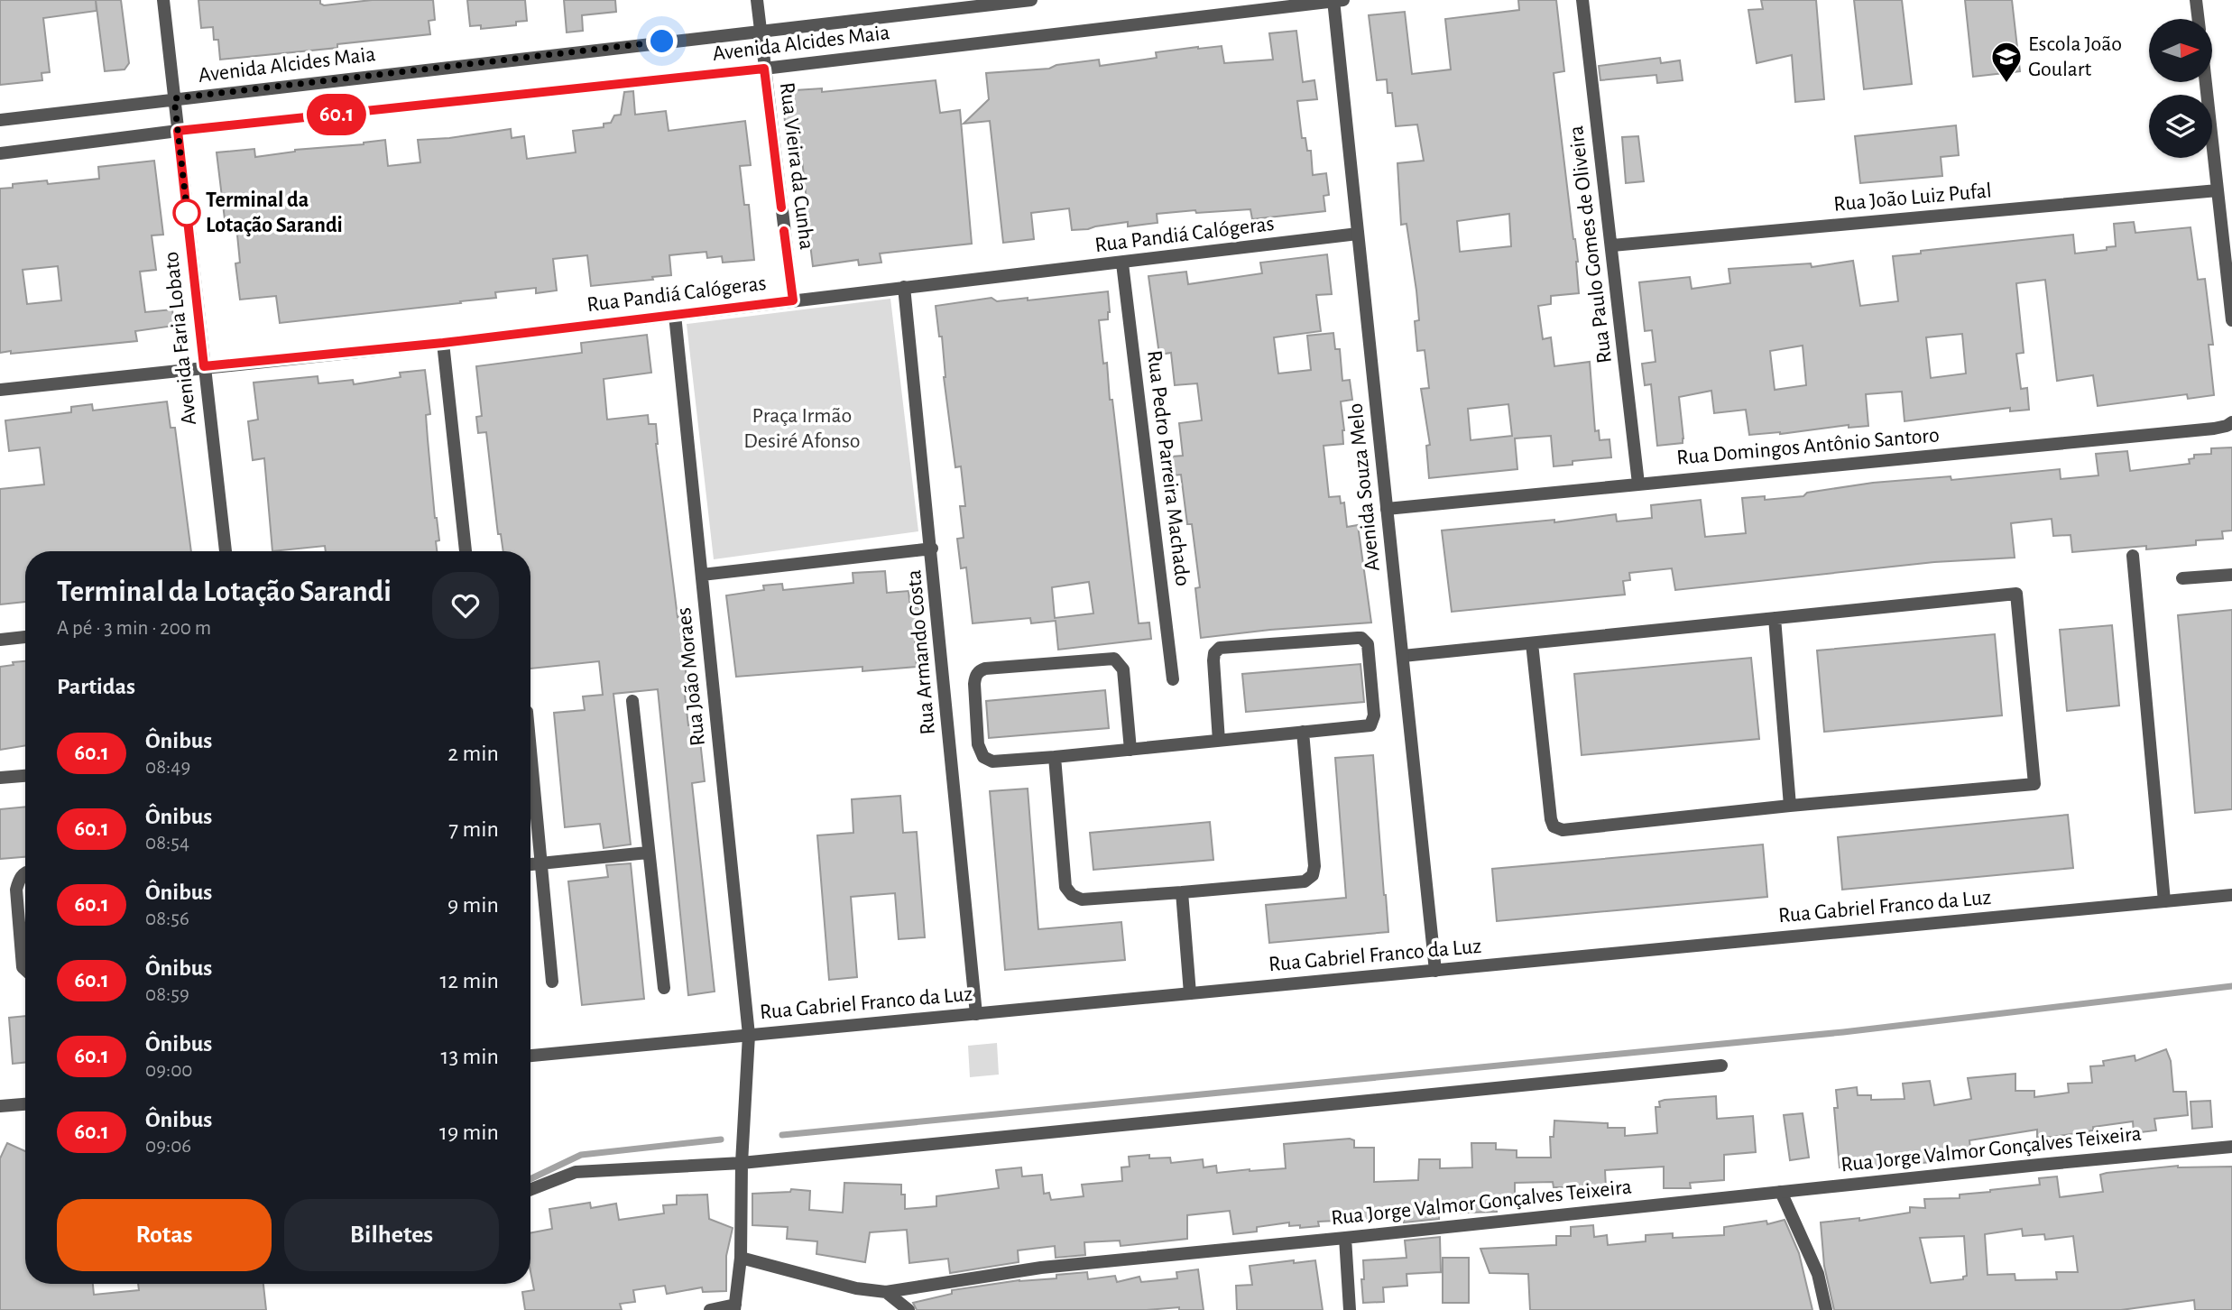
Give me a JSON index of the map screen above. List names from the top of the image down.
{
  "streets": {
    "street": [
      "Avenida Alcides Maia",
      "Rua Vieira da Cunha",
      "Rua João Luiz Pufal",
      "Rua Pandiá Calógeras",
      "Rua Paulo Gomes de Oliveira",
      "Avenida Faria Lobato",
      "Rua Domingos Antônio Santoro",
      "Rua Pedro Parreira Machado",
      "Avenida Souza Melo",
      "Rua Armando Costa",
      "Rua João Moraes",
      "Rua Gabriel Franco da Luz",
      "Rua Jorge Valmor Gonçalves Teixeira"
    ]
  },
  "crossings": [
    ["Avenida Alcides Maia", "Rua Vieira da Cunha"],
    ["Avenida Alcides Maia", "Avenida Faria Lobato"],
    ["Avenida Alcides Maia", "Avenida Souza Melo"],
    ["Rua Vieira da Cunha", "Rua Pandiá Calógeras"],
    ["Rua João Luiz Pufal", "Rua Paulo Gomes de Oliveira"],
    ["Rua Pandiá Calógeras", "Avenida Faria Lobato"],
    ["Rua Pandiá Calógeras", "Rua Pedro Parreira Machado"],
    ["Rua Pandiá Calógeras", "Avenida Souza Melo"],
    ["Rua Pandiá Calógeras", "Rua Armando Costa"],
    ["Rua Pandiá Calógeras", "Rua João Moraes"],
    ["Rua Paulo Gomes de Oliveira", "Rua Domingos Antônio Santoro"],
    ["Rua Domingos Antônio Santoro", "Avenida Souza Melo"],
    ["Avenida Souza Melo", "Rua Gabriel Franco da Luz"],
    ["Rua Armando Costa", "Rua Gabriel Franco da Luz"],
    ["Rua João Moraes", "Rua Gabriel Franco da Luz"],
    ["Rua João Moraes", "Rua Jorge Valmor Gonçalves Teixeira"]
  ],
  "parks": ["Praça Irmão Desiré Afonso"],
  "places": {
    "school or university": ["Escola João Goulart"],
    "other": ["Terminal da Lotação Sarandi"]
  },
  "lines": ["bus line 60.1"],
  "north": "right",
  "page": {
    "on_map": "60.1",
    "heading": [
      ["Terminal da Lotação Sarandi", "A pé · 3 min · 200 m"],
      "Partidas"
    ],
    "list": [
      {
        "mark": "60.1",
        "name": "Ônibus",
        "note": "08:49",
        "value": "2 min"
      },
      {
        "mark": "60.1",
        "name": "Ônibus",
        "note": "08:54",
        "value": "7 min"
      },
      {
        "mark": "60.1",
        "name": "Ônibus",
        "note": "08:56",
        "value": "9 min"
      },
      {
        "mark": "60.1",
        "name": "Ônibus",
        "note": "08:59",
        "value": "12 min"
      },
      {
        "mark": "60.1",
        "name": "Ônibus",
        "note": "09:00",
        "value": "13 min"
      },
      {
        "mark": "60.1",
        "name": "Ônibus",
        "note": "09:06",
        "value": "19 min"
      }
    ],
    "buttons": ["Rotas", "Bilhetes"]
  }
}
